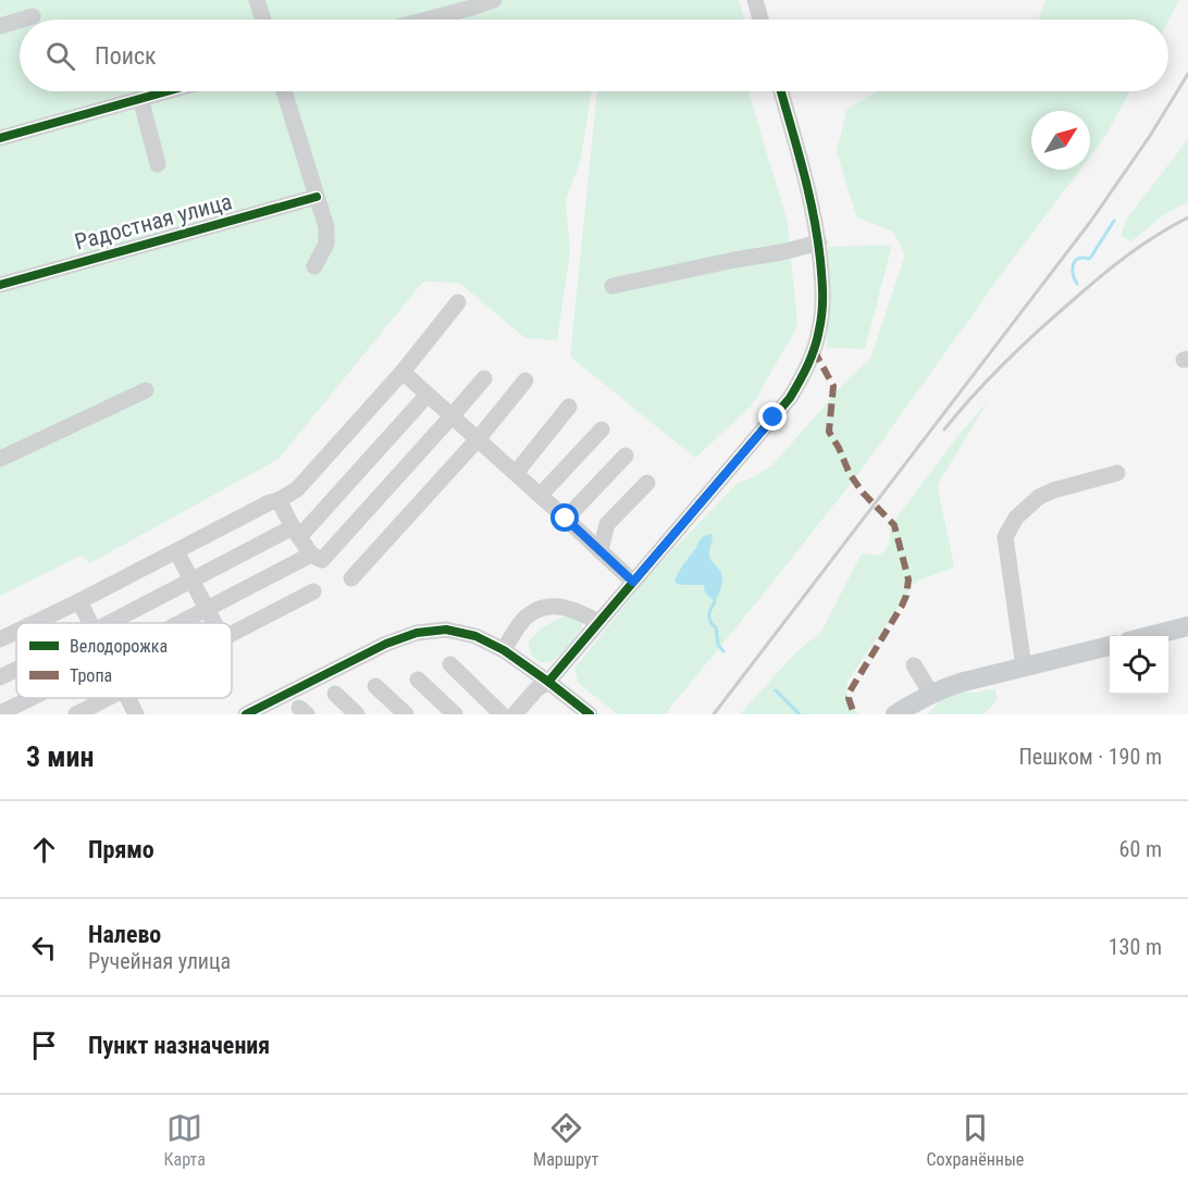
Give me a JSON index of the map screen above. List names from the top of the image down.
{
  "streets": {
    "street": ["Радостная улица"]
  },
  "legend": ["Велодорожка", "Тропа"],
  "north": "top right",
  "page": {
    "search": "Поиск",
    "heading": ["3 мин", "Пешком · 190 m"],
    "list": [
      ["Прямо", "60 m"],
      ["Налево", "Ручейная улица", "130 m"],
      "Пункт назначения"
    ],
    "nav": ["Карта", "Маршрут", "Сохранённые"]
  }
}
